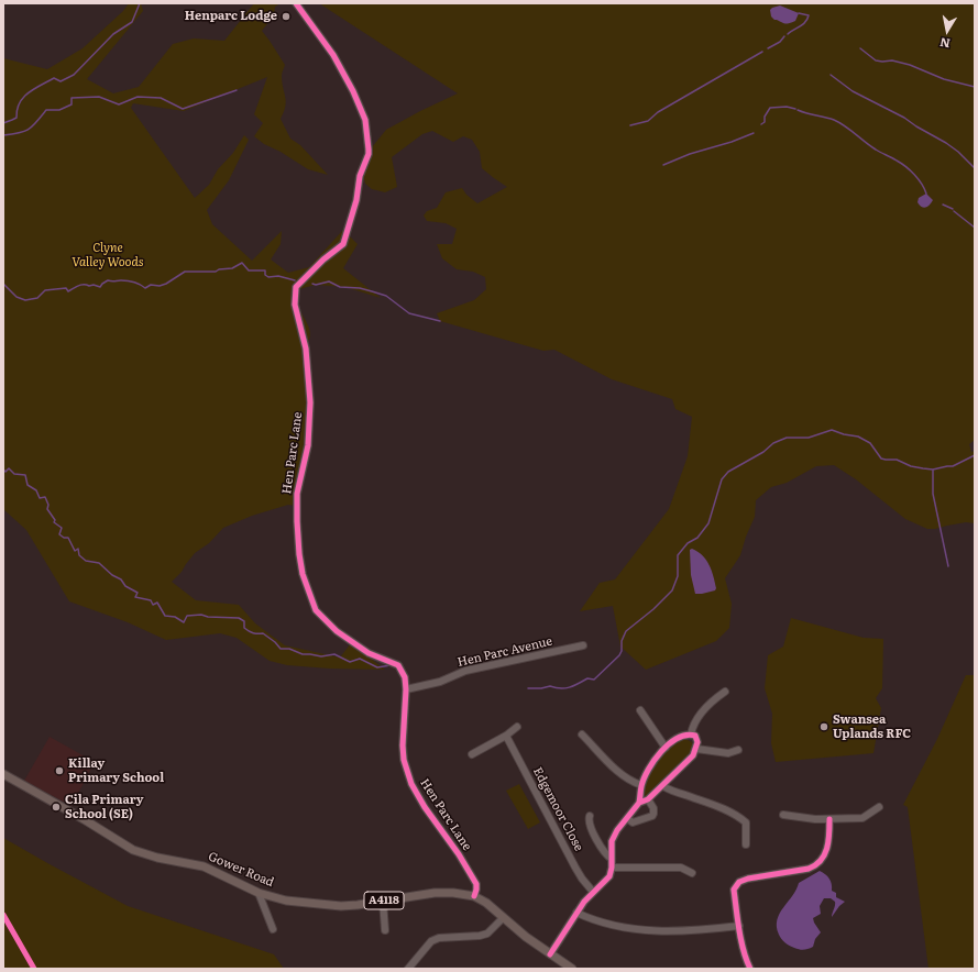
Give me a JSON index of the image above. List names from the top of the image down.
{
  "streets": {
    "main road": ["Gower Road", "A4118"],
    "street": ["Hen Parc Lane", "Hen Parc Avenue", "Edgemoor Close"]
  },
  "crossings": [
    ["Hen Parc Lane", "Hen Parc Avenue"],
    ["Hen Parc Lane", "Gower Road"]
  ],
  "parks": ["Clyne Valley Woods"],
  "places": [
    "Henparc Lodge",
    "Swansea Uplands RFC",
    "Killay Primary School",
    "Cila Primary School (SE)"
  ],
  "north": "bottom"
}
